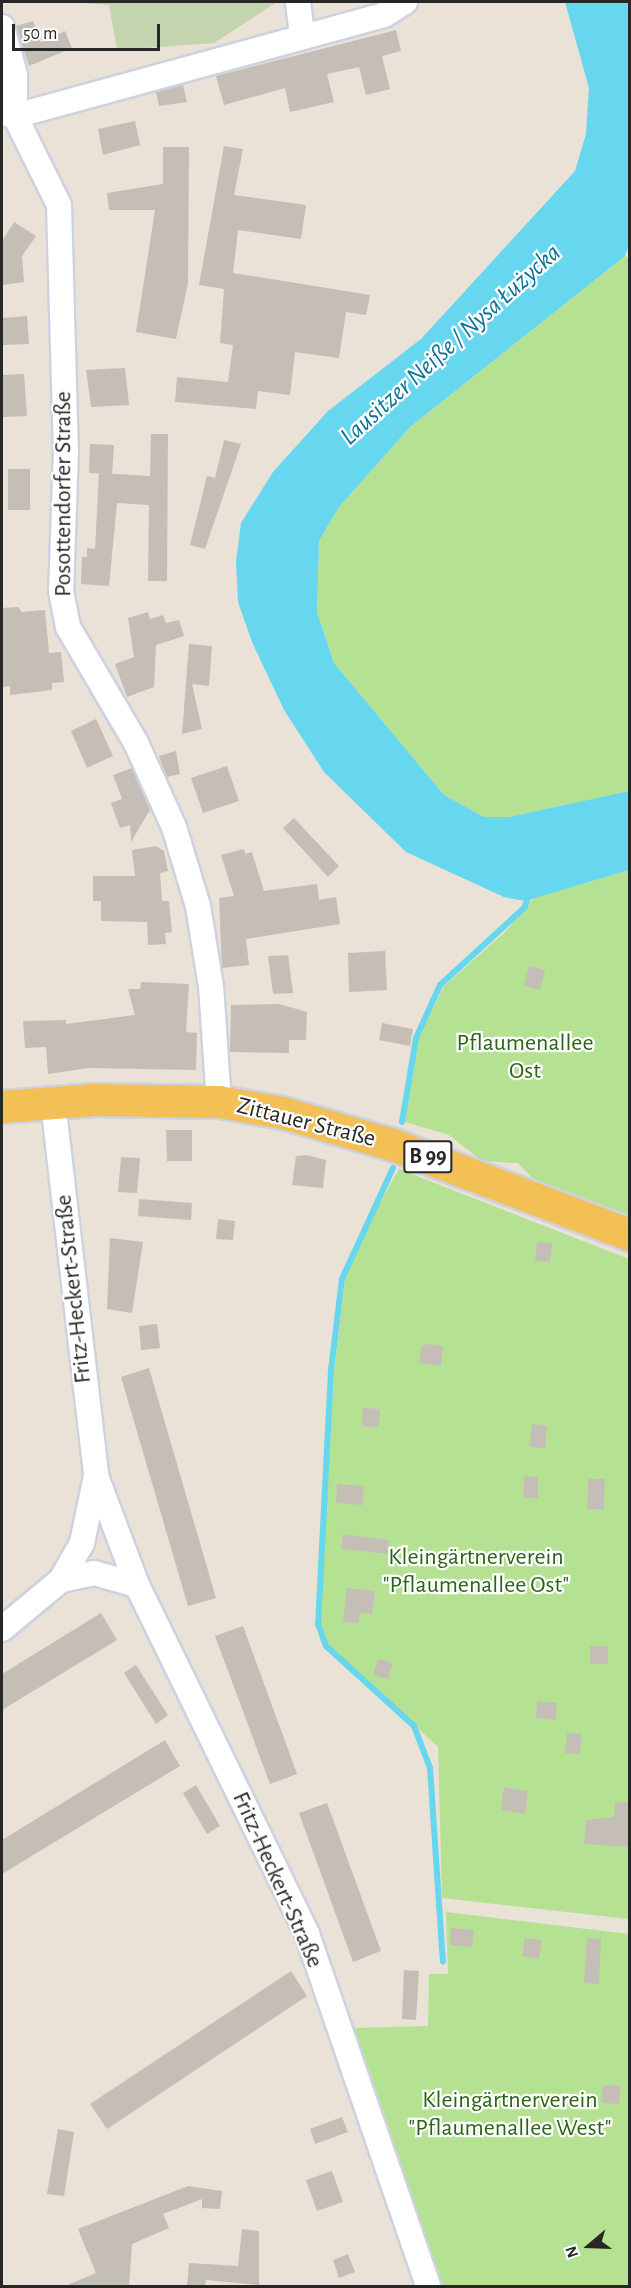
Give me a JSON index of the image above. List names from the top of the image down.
{
  "streets": {
    "main road": ["Zittauer Straße", "B 99"],
    "street": ["Posottendorfer Straße", "Fritz-Heckert-Straße"]
  },
  "crossings": [
    ["Posottendorfer Straße", "Zittauer Straße"],
    ["Zittauer Straße", "Fritz-Heckert-Straße"]
  ],
  "water": ["Lausitzer Neiße / Nysa Łużycka"],
  "parks": ["Pflaumenallee Ost", "Kleingärtnerverein \"Pflaumenallee Ost\"", "Kleingärtnerverein \"Pflaumenallee West\""],
  "scale_bar": "50 m",
  "north": "left"
}
